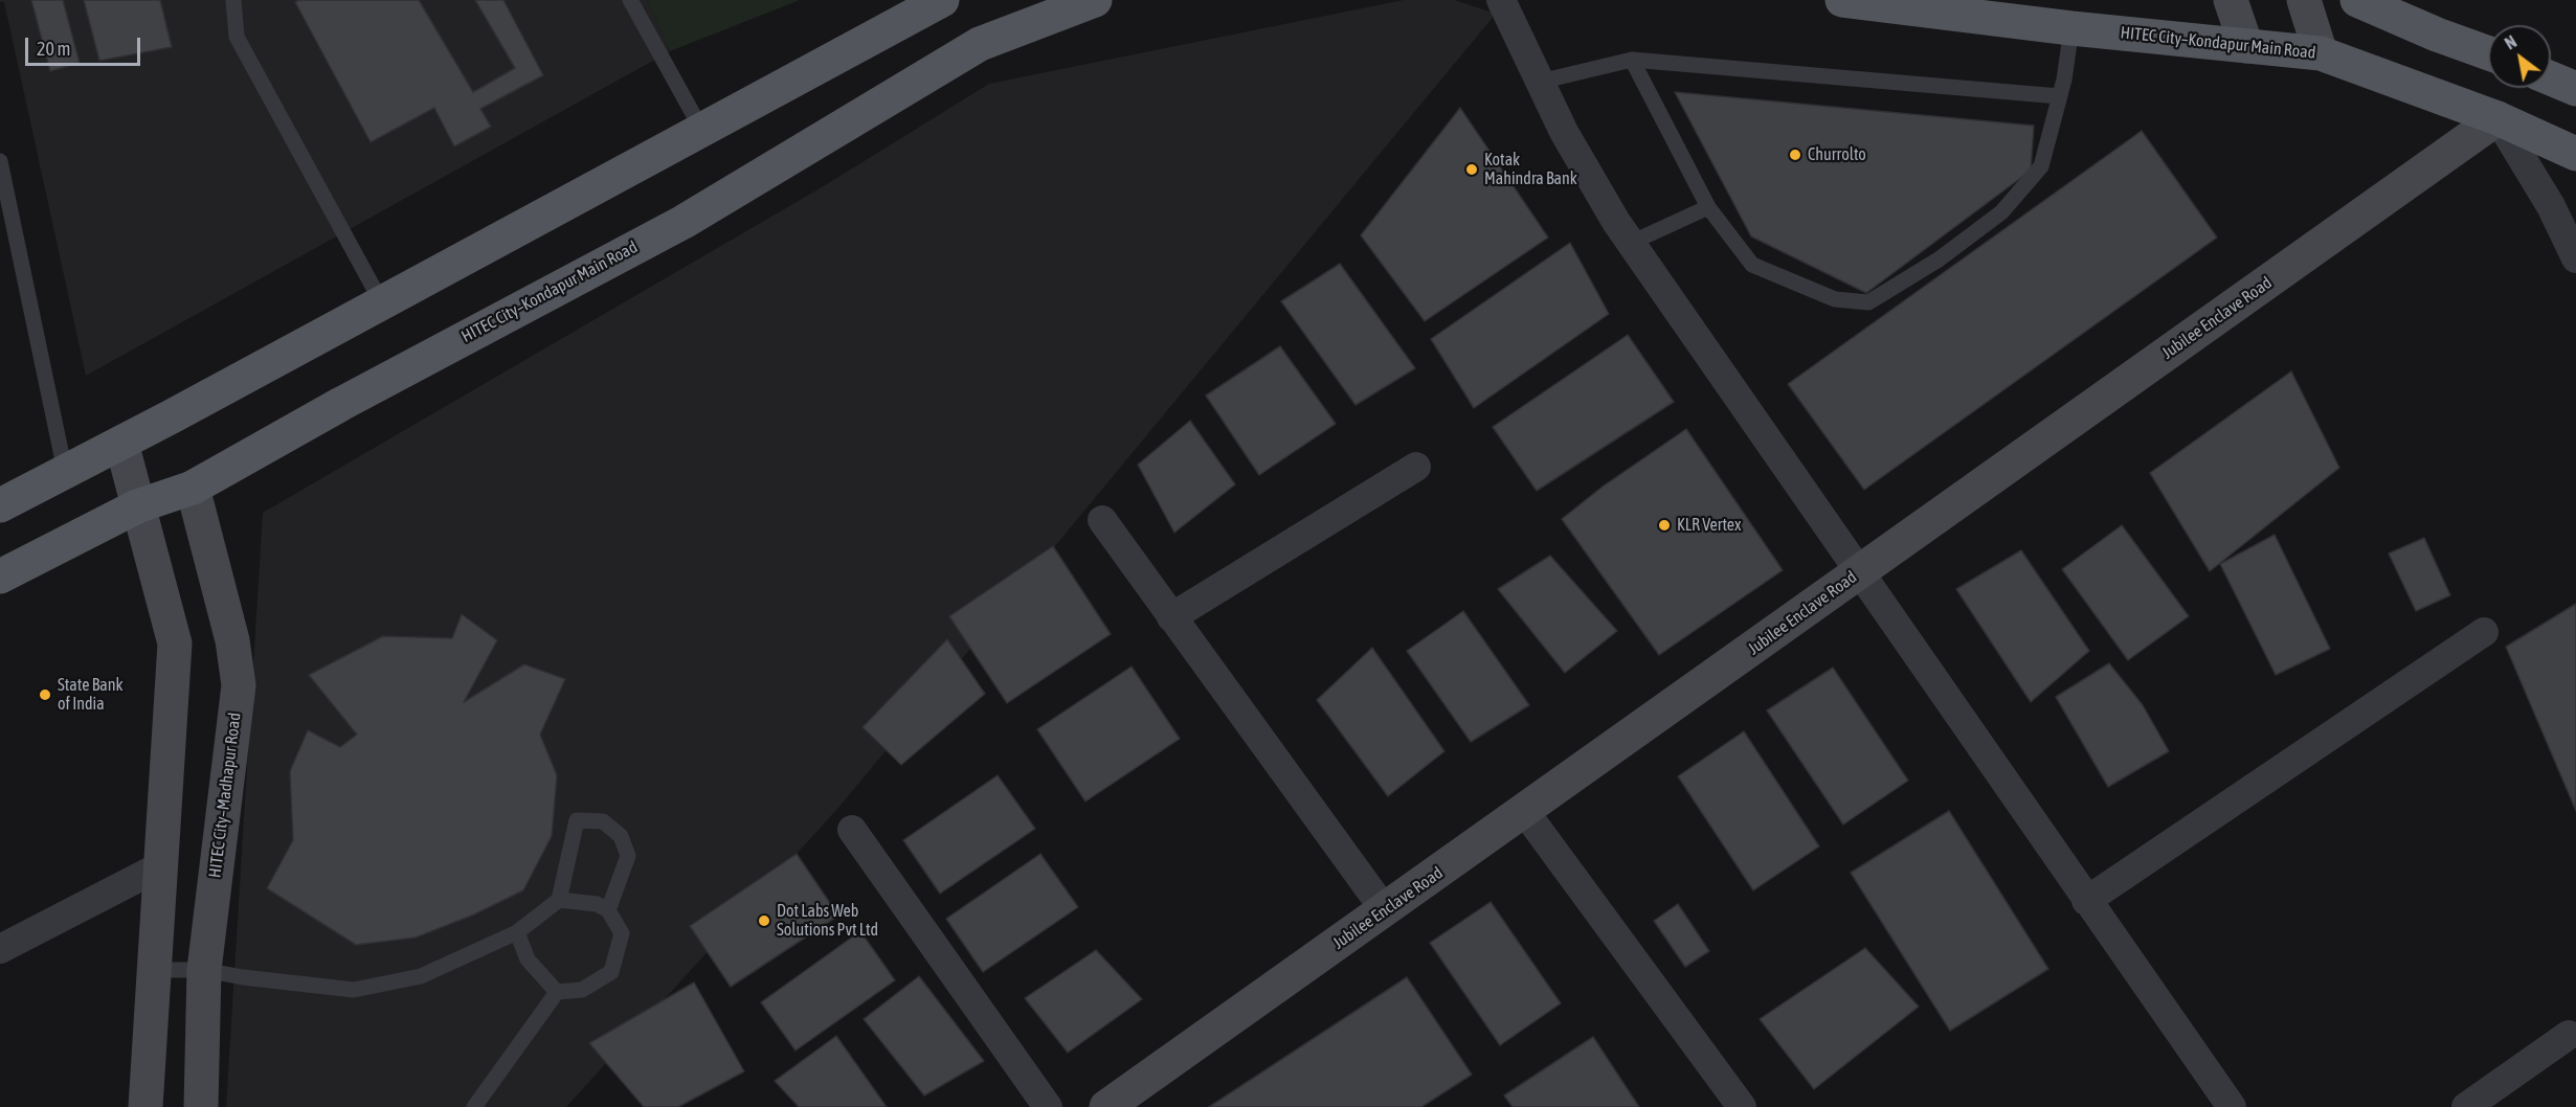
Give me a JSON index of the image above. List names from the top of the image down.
{
  "streets": {
    "main road": ["HITEC City–Kondapur Main Road"],
    "street": ["Jubilee Enclave Road", "HITEC City–Madhapur Road"]
  },
  "crossings": [
    ["HITEC City–Kondapur Main Road", "Jubilee Enclave Road"],
    ["HITEC City–Kondapur Main Road", "HITEC City–Madhapur Road"]
  ],
  "places": [
    "Churrolto",
    "Kotak Mahindra Bank",
    "KLR Vertex",
    "State Bank of India",
    "Dot Labs Web Solutions Pvt Ltd"
  ],
  "scale_bar": "20 m",
  "north": "top left"
}
